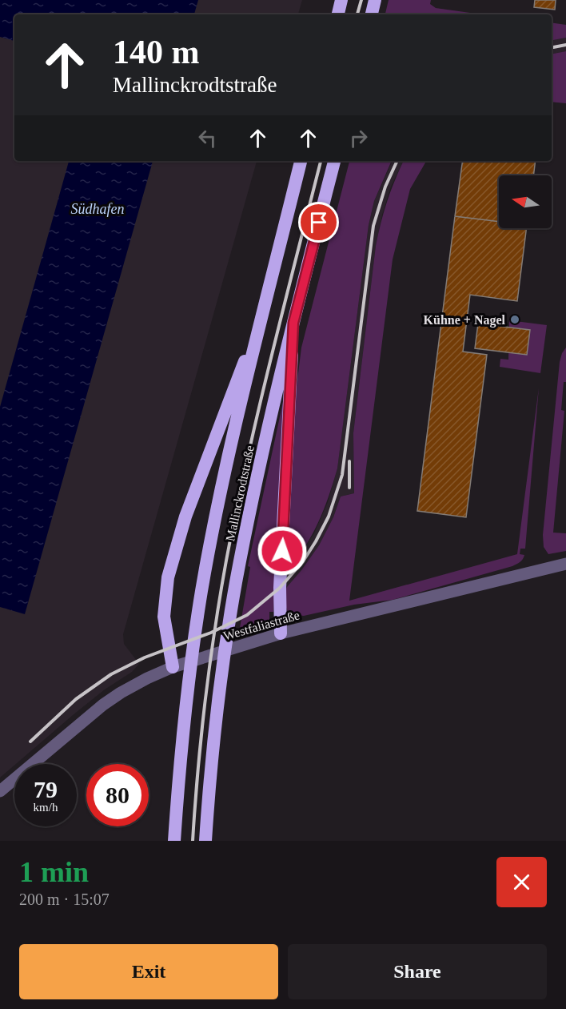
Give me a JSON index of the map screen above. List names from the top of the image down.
{
  "streets": {
    "highway": ["Mallinckrodtstraße"],
    "street": ["Westfaliastraße"]
  },
  "water": ["Südhafen"],
  "places": ["Kühne + Nagel"],
  "north": "left",
  "page": {
    "turn": ["140 m", "Mallinckrodtstraße"],
    "speed": "79 km/h",
    "limit": "80",
    "heading": ["1 min", "200 m · 15:07"],
    "buttons": ["Exit", "Share"]
  }
}
